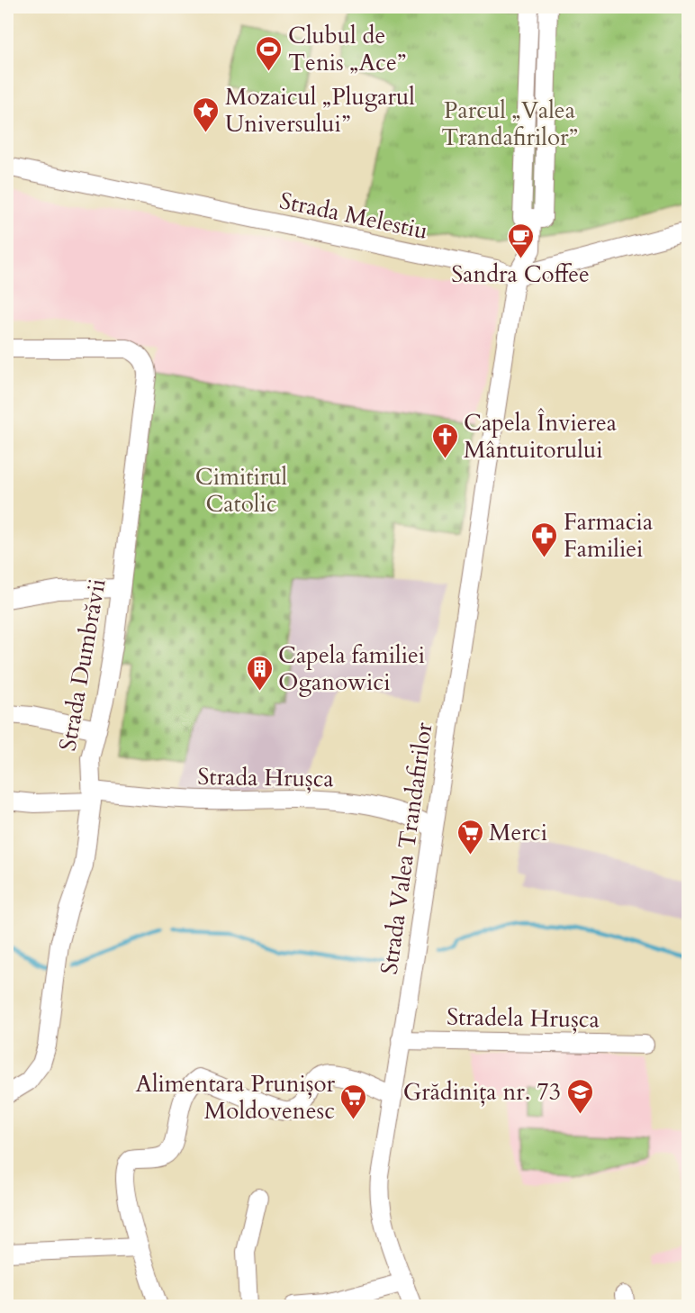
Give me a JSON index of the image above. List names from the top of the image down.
{
  "streets": {
    "street": [
      "Strada Melestiu",
      "Strada Dumbrăvii",
      "Strada Hrușca",
      "Strada Valea Trandafirilor",
      "Stradela Hrușca"
    ]
  },
  "crossings": [
    ["Strada Melestiu", "Strada Valea Trandafirilor"],
    ["Strada Dumbrăvii", "Strada Hrușca"],
    ["Strada Hrușca", "Strada Valea Trandafirilor"],
    ["Strada Valea Trandafirilor", "Stradela Hrușca"]
  ],
  "parks": ["Parcul „Valea Trandafirilor”", "Cimitirul Catolic"],
  "places": {
    "sports": ["Clubul de Tenis „Ace”"],
    "place": ["Mozaicul „Plugarul Universului”"],
    "cafe": ["Sandra Coffee"],
    "church": ["Capela Învierea Mântuitorului"],
    "pharmacy": ["Farmacia Familiei"],
    "building": ["Capela familiei Oganowici"],
    "supermarket": ["Merci", "Alimentara Prunișor Moldovenesc"],
    "school or university": ["Grădinița nr. 73"]
  }
}
